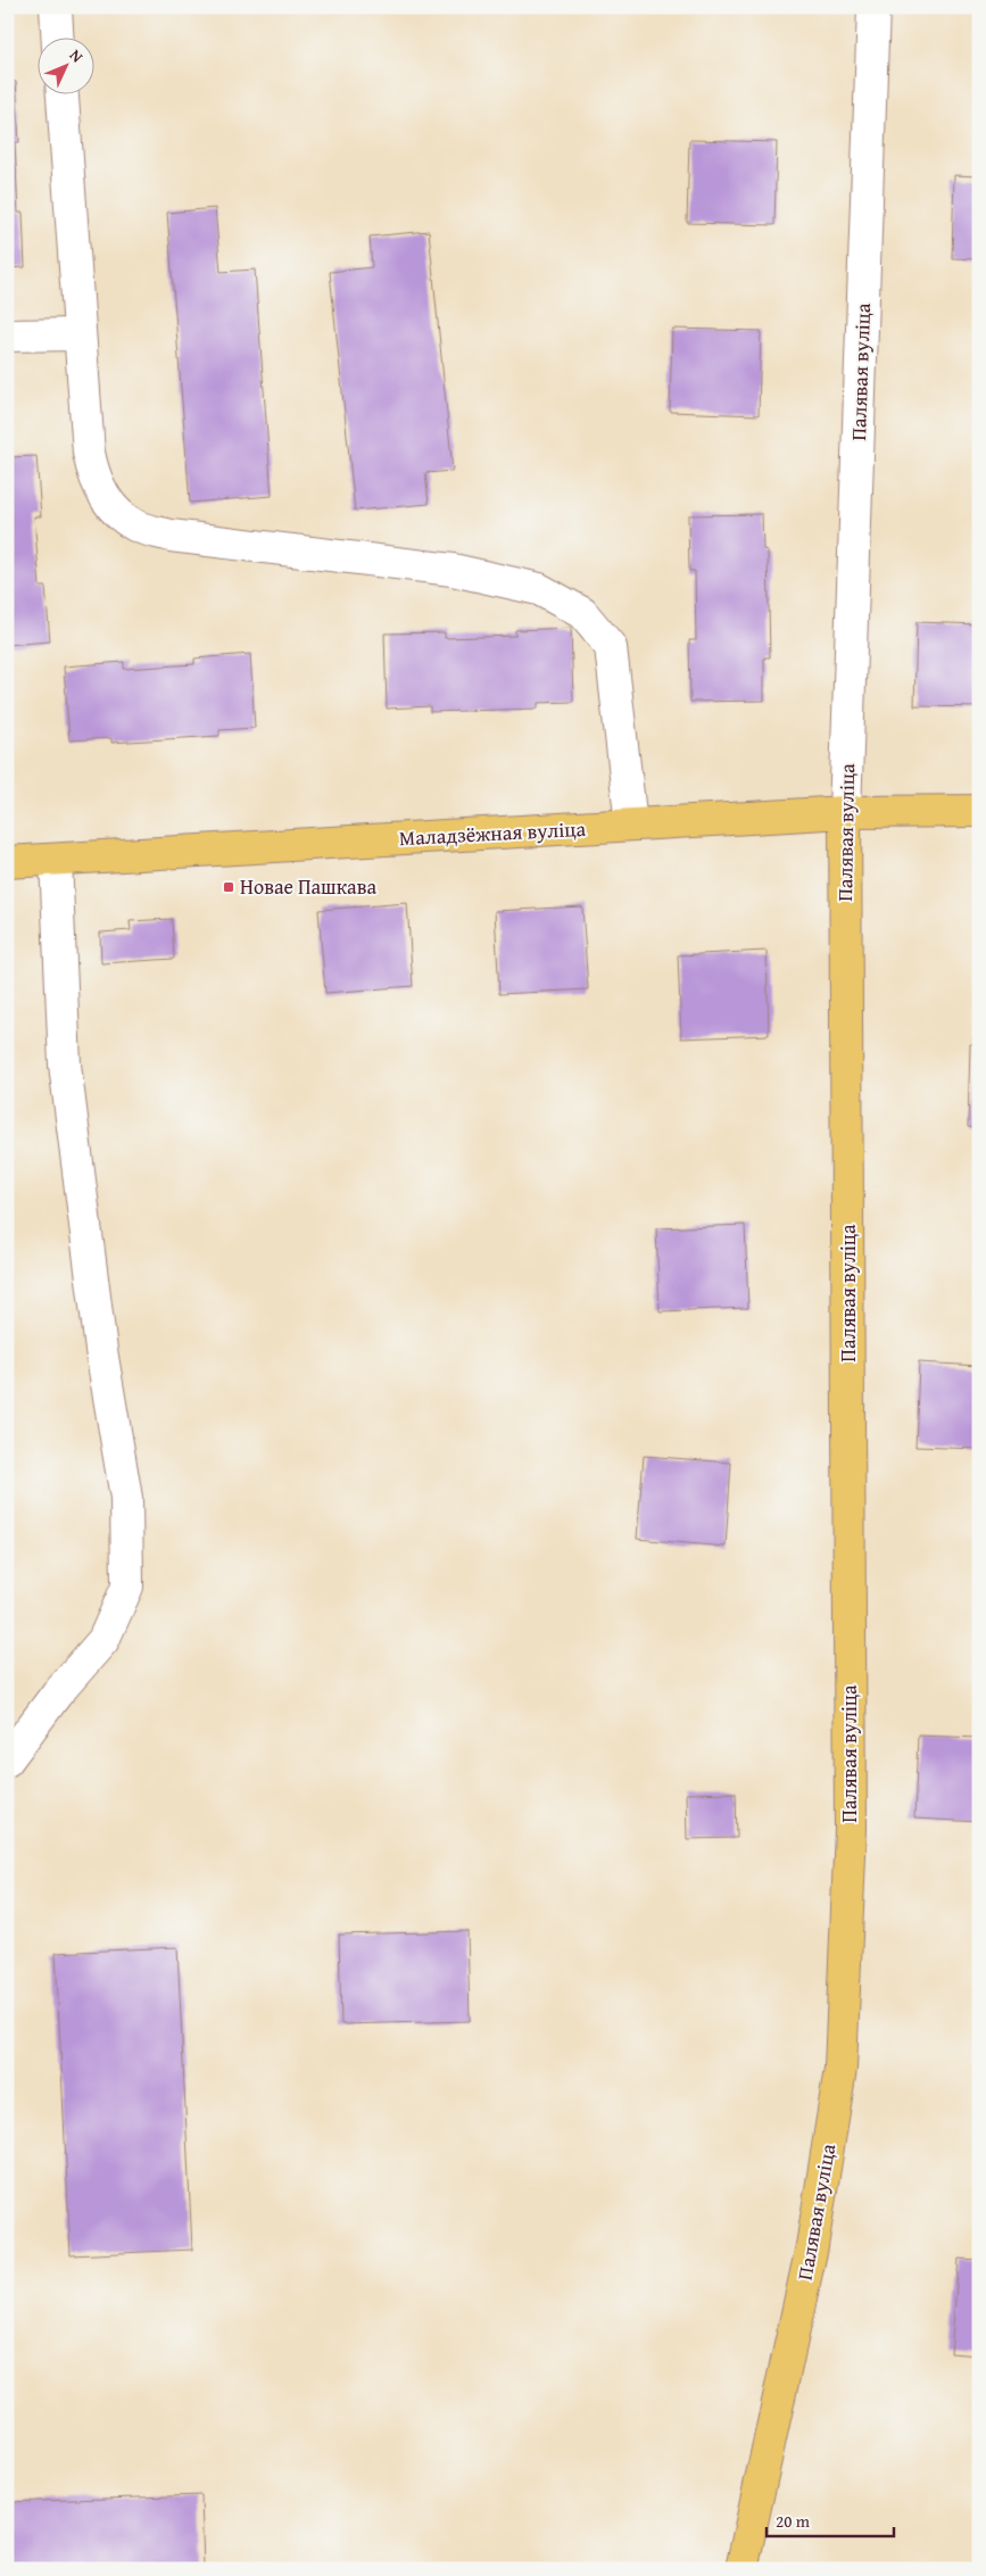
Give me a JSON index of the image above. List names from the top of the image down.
{
  "streets": {
    "main road": ["Палявая вуліца", "Маладзёжная вуліца"]
  },
  "crossings": [
    ["Палявая вуліца", "Маладзёжная вуліца"]
  ],
  "places": {
    "transit": ["Новае Пашкава"]
  },
  "scale_bar": "20 m",
  "north": "top right"
}
